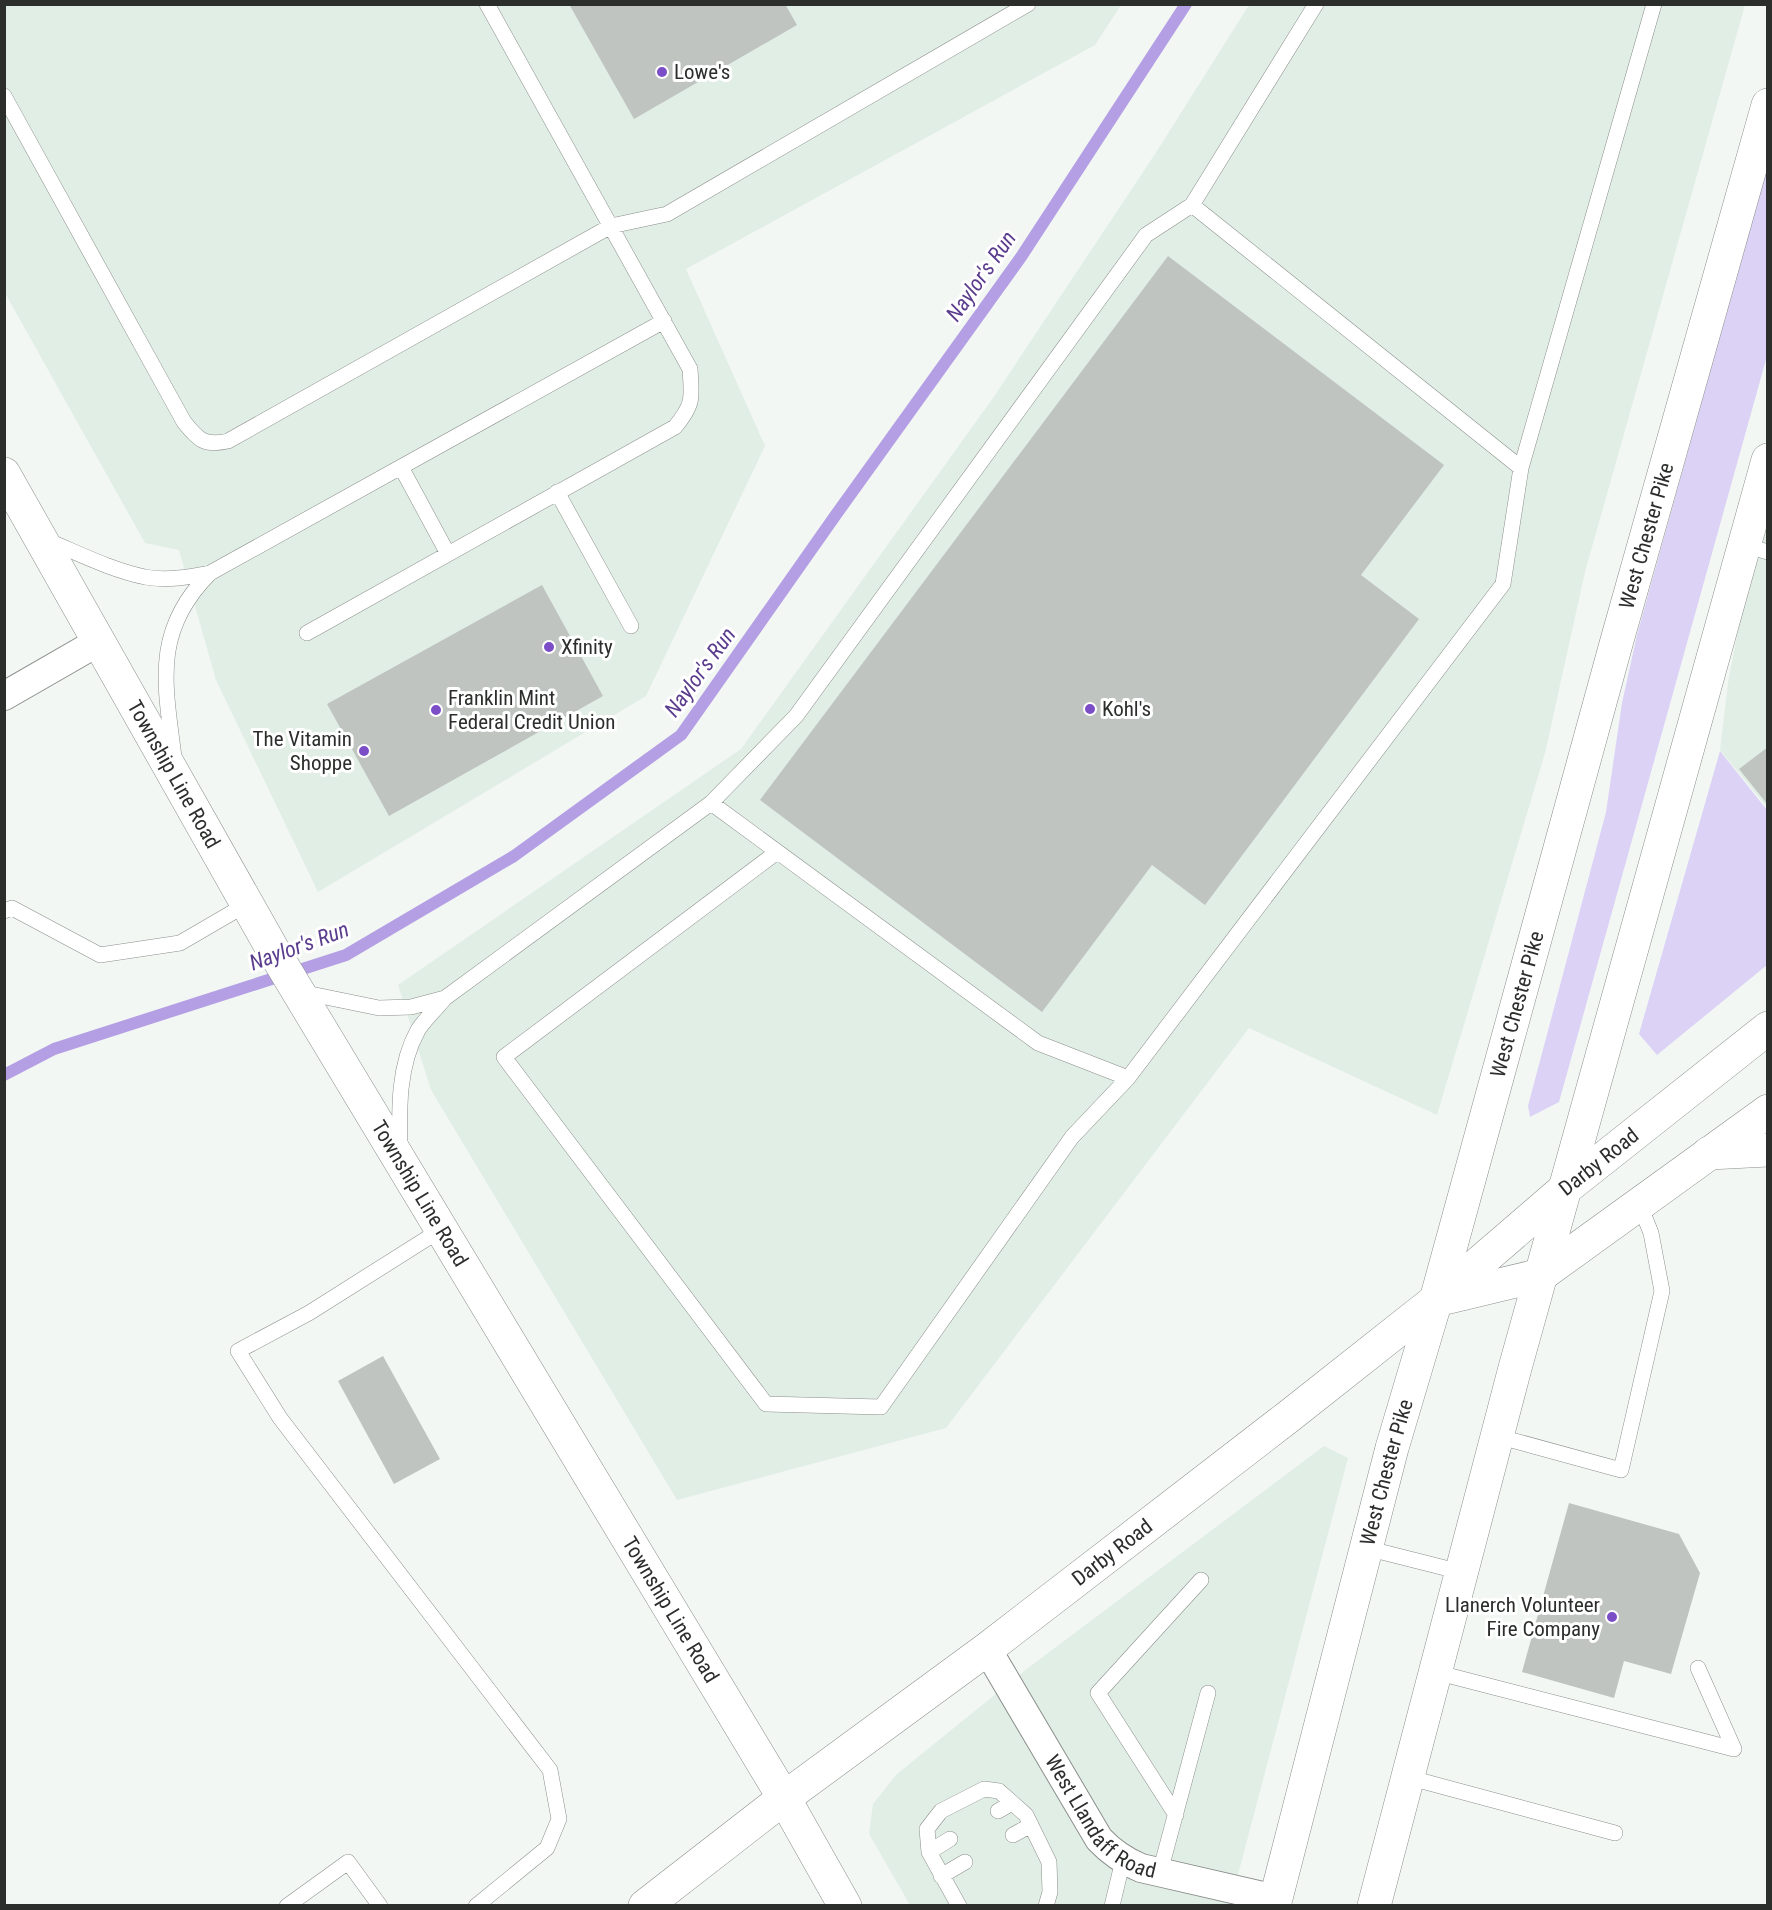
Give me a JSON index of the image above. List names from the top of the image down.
{
  "streets": {
    "main road": ["West Chester Pike", "Township Line Road", "Darby Road"],
    "street": ["West Llandaff Road"]
  },
  "crossings": [
    ["West Chester Pike", "Darby Road"],
    ["West Chester Pike", "West Llandaff Road"],
    ["Township Line Road", "Darby Road"],
    ["Darby Road", "West Llandaff Road"]
  ],
  "water": ["Naylor's Run"],
  "places": [
    "Lowe's",
    "Xfinity",
    "Kohl's",
    "Franklin Mint Federal Credit Union",
    "The Vitamin Shoppe",
    "Llanerch Volunteer Fire Company"
  ]
}
